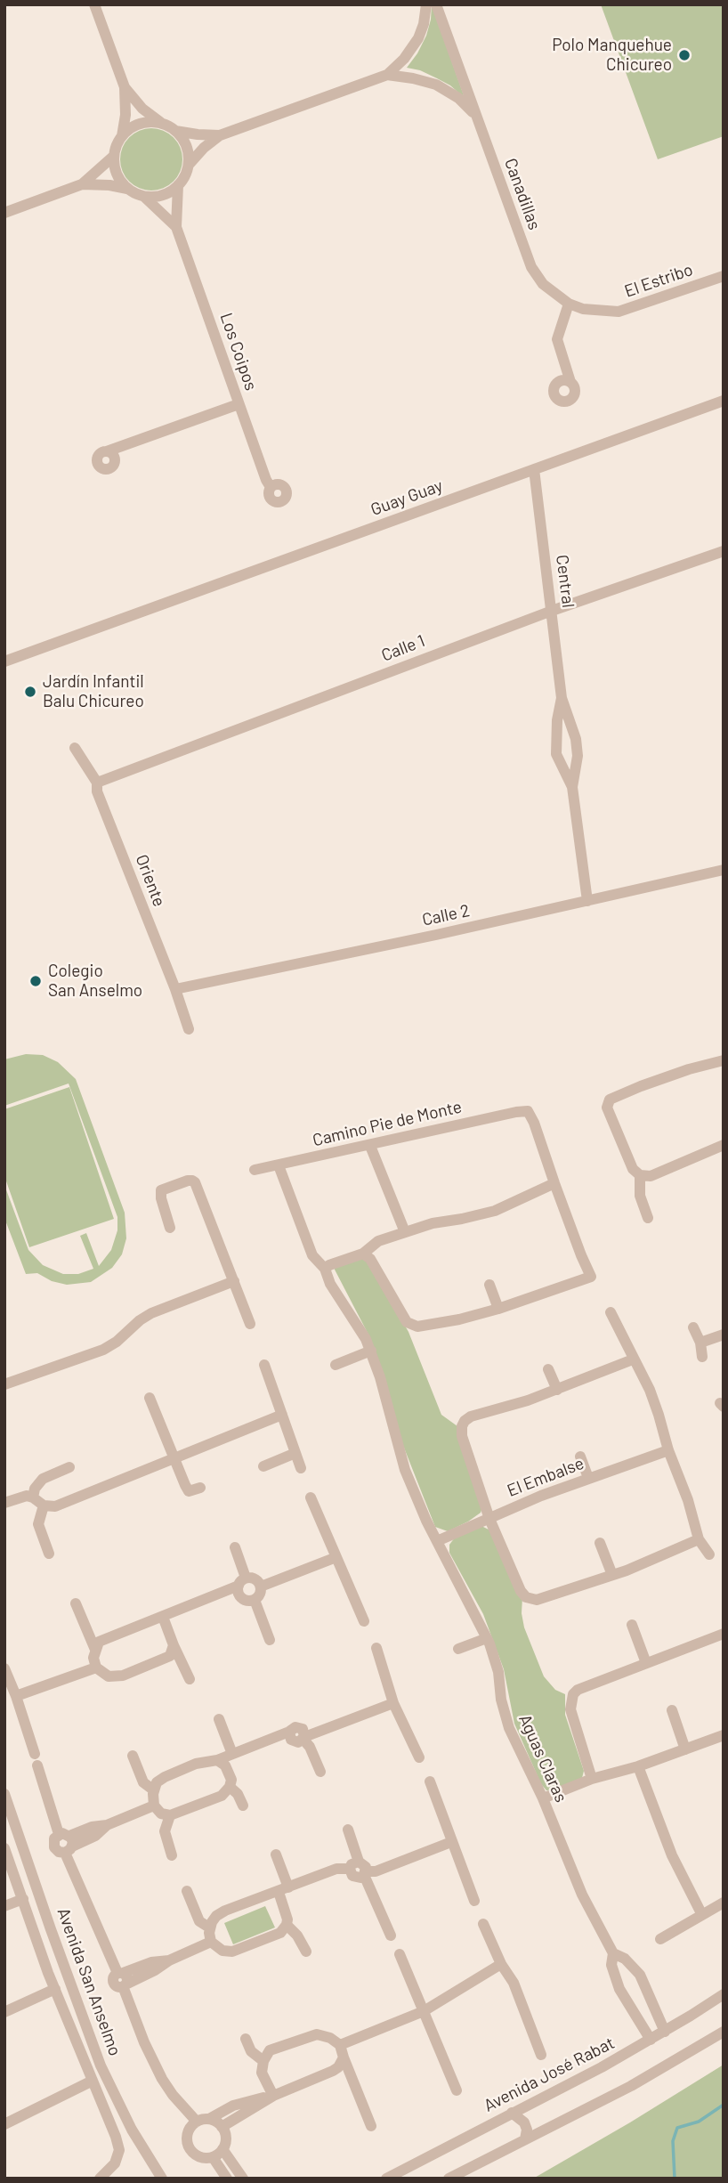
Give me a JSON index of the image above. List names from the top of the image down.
{
  "streets": {
    "street": [
      "Canadillas",
      "El Estribo",
      "Los Coipos",
      "Guay Guay",
      "Central",
      "Calle 1",
      "Oriente",
      "Calle 2",
      "Camino Pie de Monte",
      "El Embalse",
      "Aguas Claras",
      "Avenida San Anselmo",
      "Avenida José Rabat"
    ]
  },
  "crossings": [
    ["Canadillas", "El Estribo"],
    ["Guay Guay", "Central"],
    ["Central", "Calle 1"],
    ["Central", "Calle 2"],
    ["Calle 1", "Oriente"],
    ["Oriente", "Calle 2"],
    ["Camino Pie de Monte", "Aguas Claras"],
    ["El Embalse", "Aguas Claras"],
    ["Aguas Claras", "Avenida José Rabat"]
  ],
  "places": ["Polo Manquehue Chicureo", "Jardín Infantil Balu Chicureo", "Colegio San Anselmo"]
}
